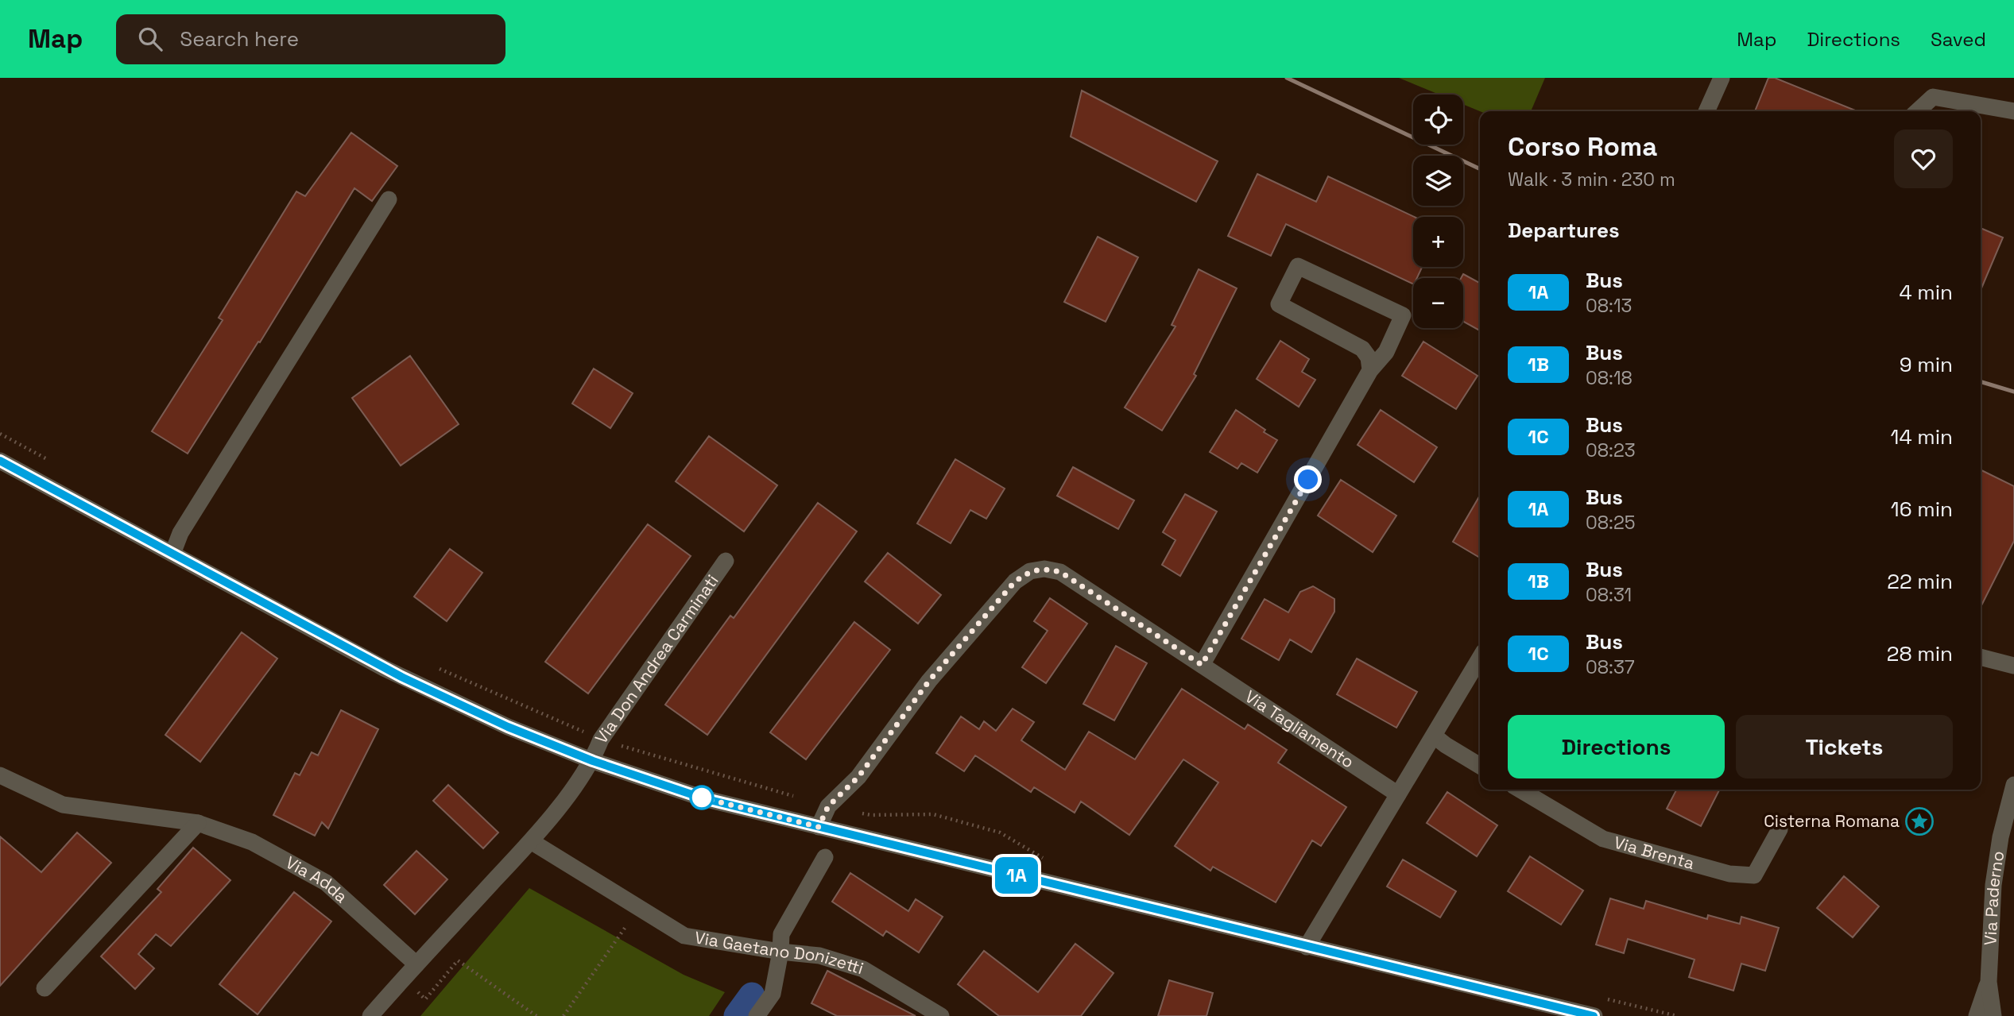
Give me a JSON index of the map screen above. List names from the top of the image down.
{
  "streets": {
    "street": [
      "Via Don Andrea Carminati",
      "Via Tagliamento",
      "Via Brenta",
      "Via Adda",
      "Via Paderno",
      "Via Gaetano Donizetti"
    ]
  },
  "places": {
    "place": ["Cisterna Romana"]
  },
  "lines": ["bus line 1A"],
  "page": {
    "header": "Map",
    "search": "Search here",
    "nav": ["Map", "Directions", "Saved"],
    "on_map": "1A",
    "map_buttons": ["+", "−"],
    "heading": [
      ["Corso Roma", "Walk · 3 min · 230 m"],
      "Departures"
    ],
    "list": [
      {
        "mark": "1A",
        "name": "Bus",
        "note": "08:13",
        "value": "4 min"
      },
      {
        "mark": "1B",
        "name": "Bus",
        "note": "08:18",
        "value": "9 min"
      },
      {
        "mark": "1C",
        "name": "Bus",
        "note": "08:23",
        "value": "14 min"
      },
      {
        "mark": "1A",
        "name": "Bus",
        "note": "08:25",
        "value": "16 min"
      },
      {
        "mark": "1B",
        "name": "Bus",
        "note": "08:31",
        "value": "22 min"
      },
      {
        "mark": "1C",
        "name": "Bus",
        "note": "08:37",
        "value": "28 min"
      }
    ],
    "buttons": ["Directions", "Tickets"]
  }
}
